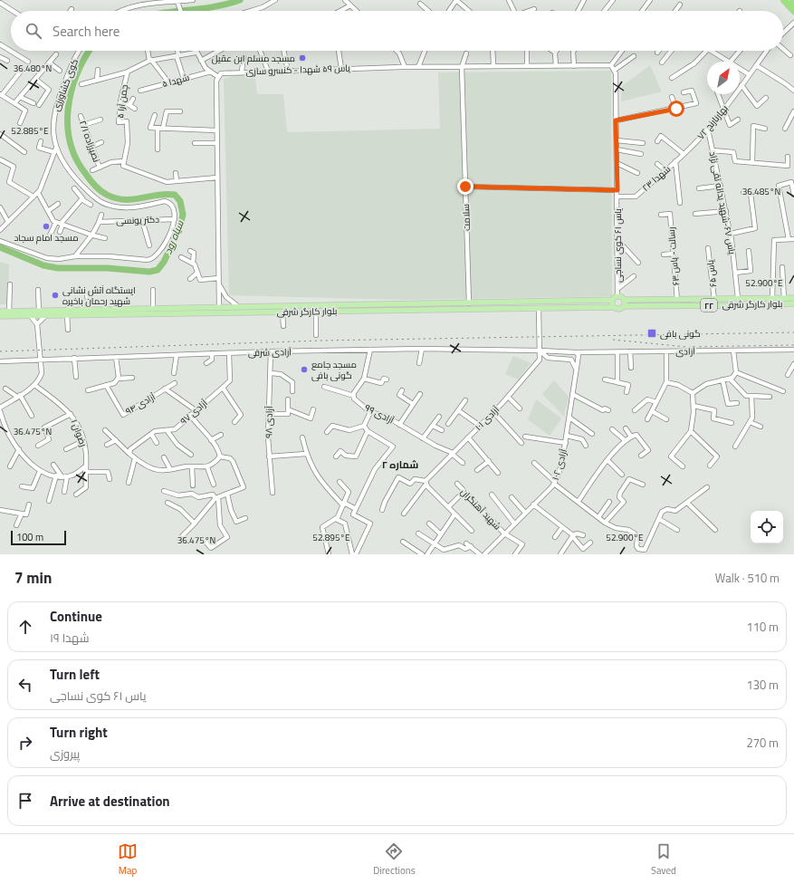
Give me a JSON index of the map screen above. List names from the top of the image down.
{
  "streets": {
    "main road": ["بلوار کارگر شرقی", "۲۲"],
    "street": [
      "یاس ۵۹ شهدا - کنسرو سازی",
      "شهدا ۵",
      "کوی کشاورزی",
      "چمن آرا ۵",
      "بهارنارنج ۷۲",
      "نصیرزاده ۲/۱",
      "شهدا ۲۳",
      "یاس ۶۷-شهید یداله تقی نژاد",
      "سلامت",
      "دکتر یونسی",
      "یاس ۶۱ کوی نساجی",
      "رسالت - یاس ۶۳",
      "یاس ۶۵",
      "آزادی",
      "آزادی شرقی",
      "آزادی ۹۴",
      "آزادی ۹۷",
      "آزادی ٩٩",
      "آزادی ۱۰۱",
      "آزادی ۹۸",
      "رضوان ۱",
      "آزادی ۱۰۲",
      "شهید آهنگران"
    ]
  },
  "crossings": [
    ["یاس ۵۹ شهدا - کنسرو سازی", "سلامت"],
    ["یاس ۵۹ شهدا - کنسرو سازی", "یاس ۶۱ کوی نساجی"],
    ["کوی کشاورزی", "دکتر یونسی"],
    ["بهارنارنج ۷۲", "شهدا ۲۳"],
    ["بهارنارنج ۷۲", "یاس ۶۷-شهید یداله تقی نژاد"],
    ["شهدا ۲۳", "یاس ۶۱ کوی نساجی"],
    ["یاس ۶۷-شهید یداله تقی نژاد", "بلوار کارگر شرقی"],
    ["سلامت", "بلوار کارگر شرقی"],
    ["یاس ۶۱ کوی نساجی", "بلوار کارگر شرقی"],
    ["رسالت - یاس ۶۳", "بلوار کارگر شرقی"],
    ["یاس ۶۵", "بلوار کارگر شرقی"],
    ["بلوار کارگر شرقی", "آزادی ۱۰۱"],
    ["آزادی", "آزادی شرقی"],
    ["آزادی", "آزادی ۱۰۱"],
    ["آزادی شرقی", "آزادی ۹۷"],
    ["آزادی شرقی", "آزادی ۱۰۱"],
    ["آزادی شرقی", "آزادی ۹۸"],
    ["آزادی ۹۴", "آزادی ۹۷"],
    ["آزادی ٩٩", "آزادی ۱۰۱"],
    ["آزادی ۱۰۲", "شهید آهنگران"]
  ],
  "districts": ["شماره ۲"],
  "water": ["سیاه رود"],
  "places": {
    "other": [
      "مسجد مسلم ابن عقیل",
      "مسجد امام سجاد",
      "ایستگاه آتش نشانی شهید رحمان باخیره",
      "مسجد جامع گونی بافی"
    ],
    "transit": ["گونی بافی"]
  },
  "scale_bar": "100 m",
  "north": "top right",
  "page": {
    "search": "Search here",
    "scale": "100 m",
    "heading": ["7 min", "Walk · 510 m"],
    "list": [
      ["Continue", "شهدا ۱۹", "110 m"],
      ["Turn left", "یاس ۶۱ کوی نساجی", "130 m"],
      ["Turn right", "پیروزی", "270 m"],
      "Arrive at destination"
    ],
    "nav": ["Map", "Directions", "Saved"]
  },
  "coordinates": [
    "36.480°N",
    "52.885°E",
    "36.485°N",
    "52.900°E",
    "36.475°N",
    "52.895°E"
  ]
}
